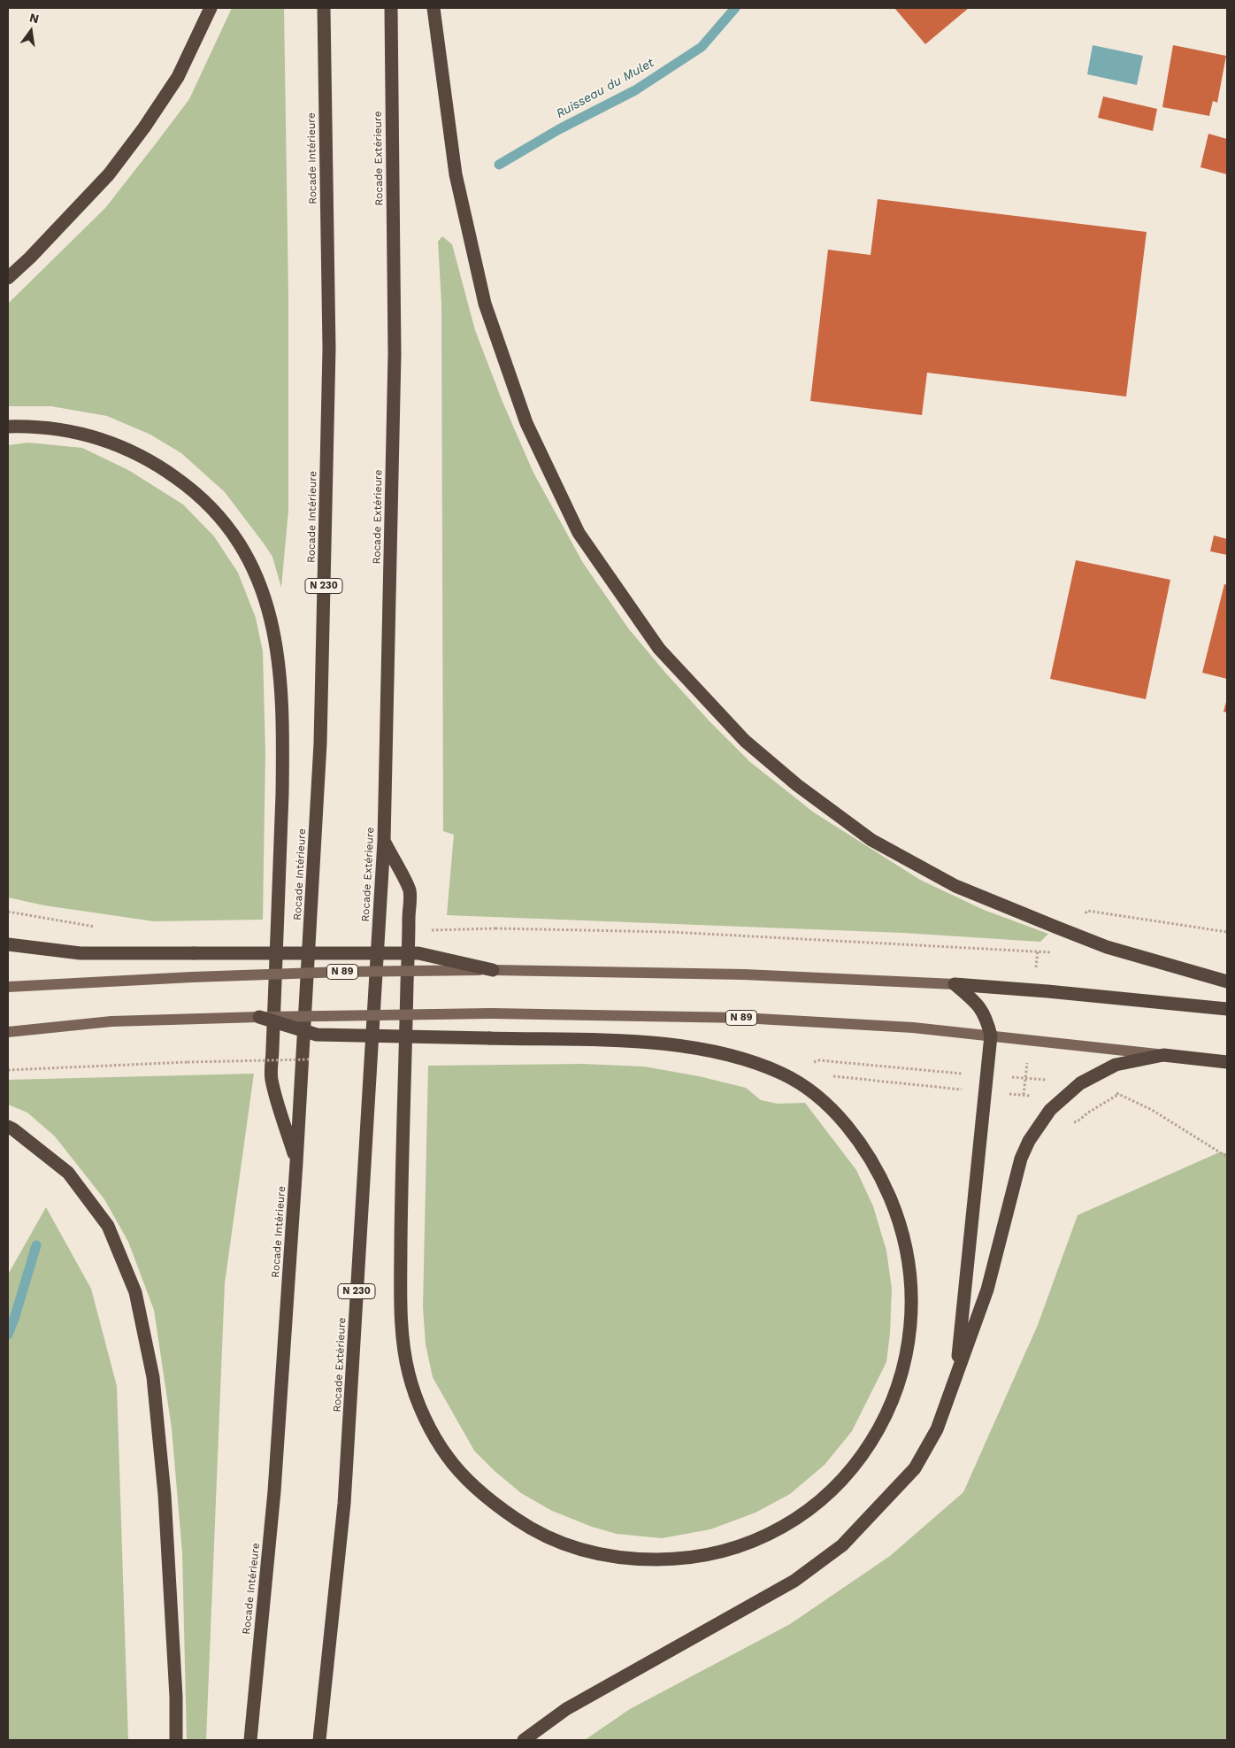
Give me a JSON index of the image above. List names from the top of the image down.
{
  "streets": {
    "highway": [
      "Rocade Intérieure",
      "Rocade Extérieure",
      "N 230",
      "N 89"
    ]
  },
  "water": ["Ruisseau du Mulet"],
  "north": "top"
}
